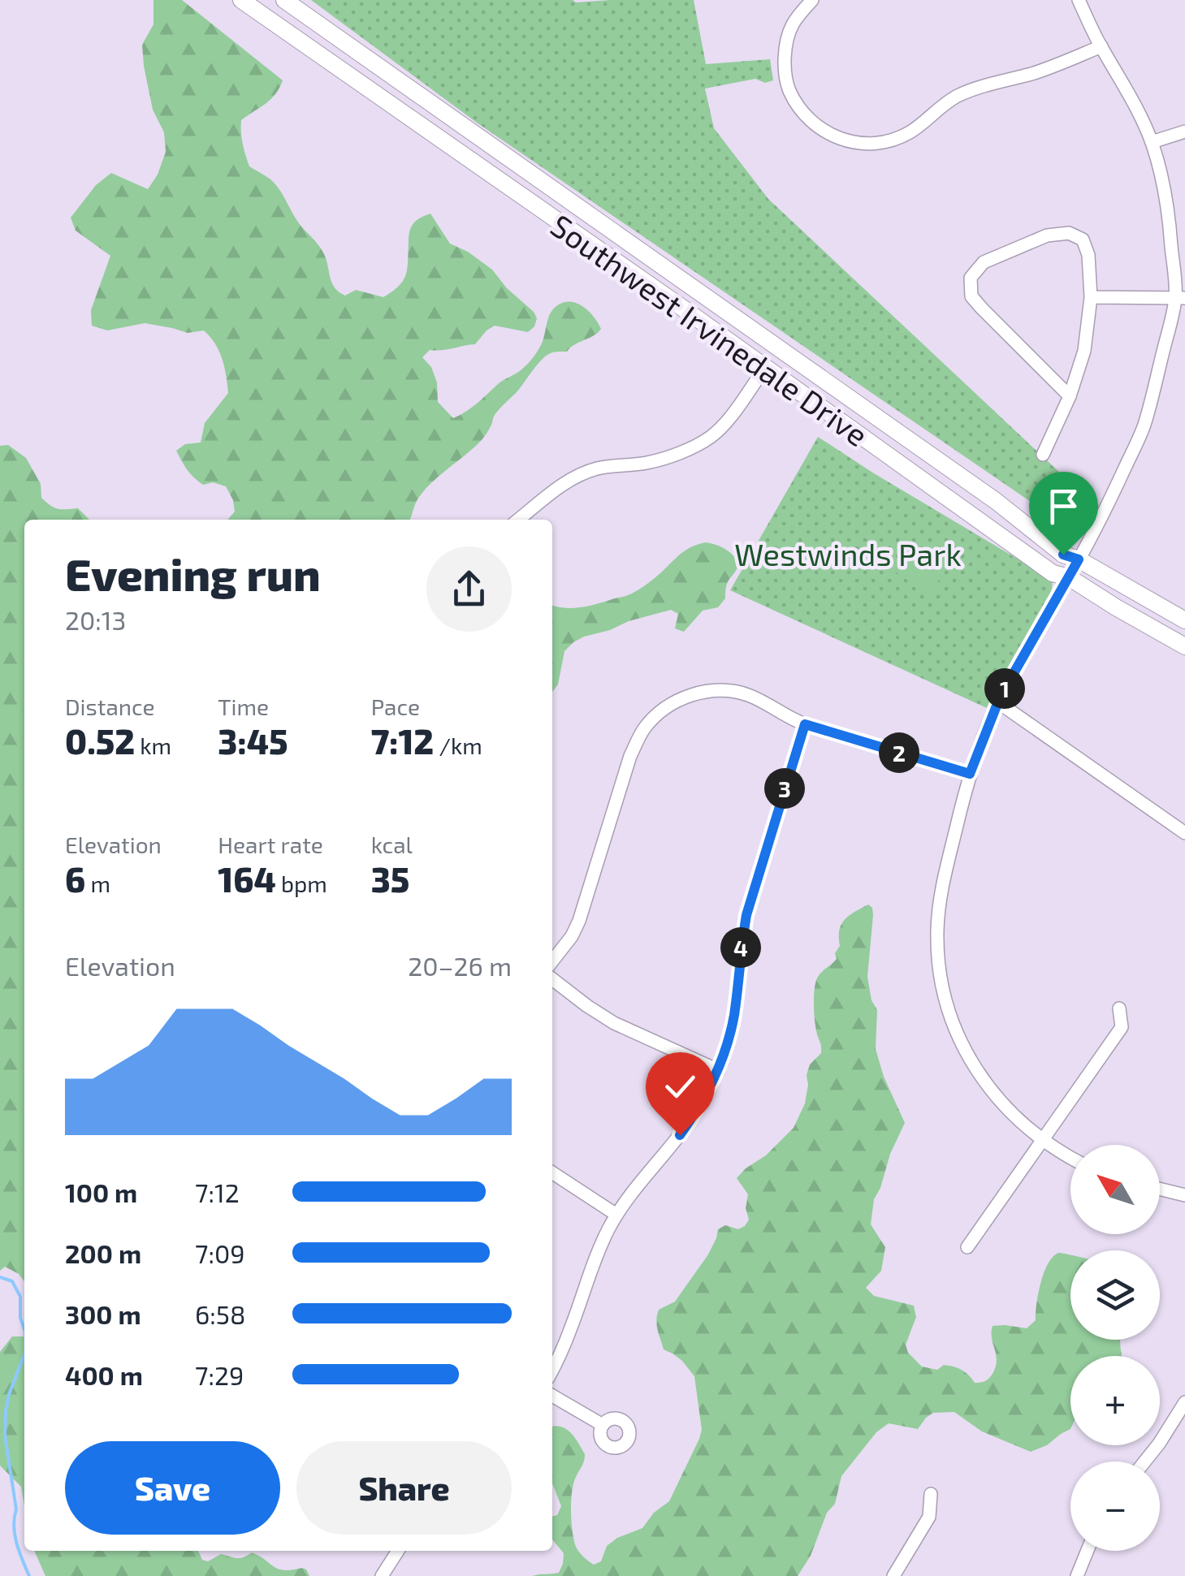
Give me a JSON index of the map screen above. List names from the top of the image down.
{
  "streets": {
    "main road": ["Southwest Irvinedale Drive"]
  },
  "parks": ["Westwinds Park"],
  "north": "top left",
  "page": {
    "heading": ["Evening run", "20:13"],
    "stats": [
      ["Distance", "0.52 km"],
      ["Time", "3:45"],
      ["Pace", "7:12 /km"],
      ["Elevation", "6 m"],
      ["Heart rate", "164 bpm"],
      ["kcal", "35"]
    ],
    "pins": [
      "1",
      "2",
      "3",
      "4"
    ],
    "chart": ["Elevation", "20–26 m"],
    "map_buttons": ["+", "−"],
    "list": [
      {
        "name": "100 m",
        "note": "7:12"
      },
      {
        "name": "200 m",
        "note": "7:09"
      },
      {
        "name": "300 m",
        "note": "6:58"
      },
      {
        "name": "400 m",
        "note": "7:29"
      }
    ],
    "buttons": ["Save", "Share"]
  }
}
